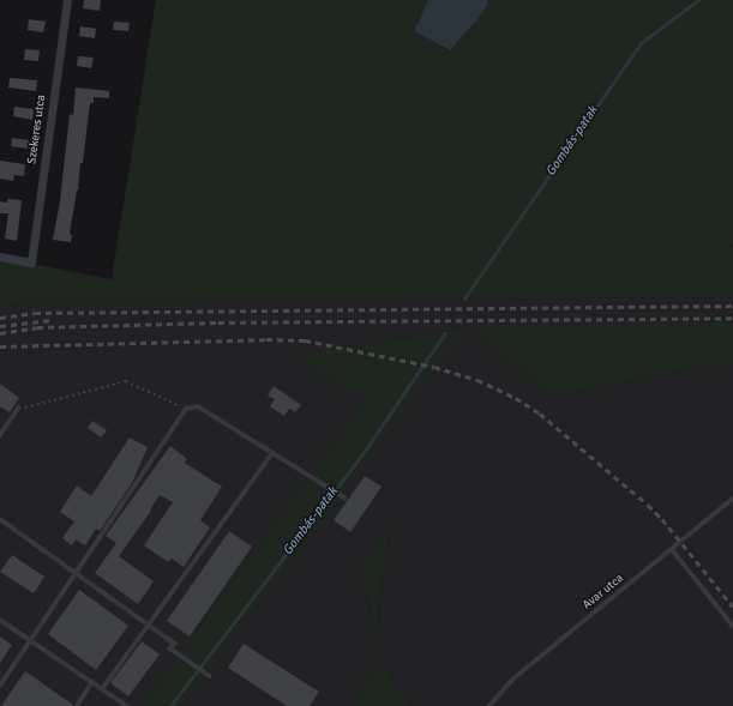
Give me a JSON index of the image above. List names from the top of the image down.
{
  "streets": {
    "street": ["Szekeres utca"],
    "lane": ["Avar utca"]
  },
  "water": ["Gombás-patak"]
}
